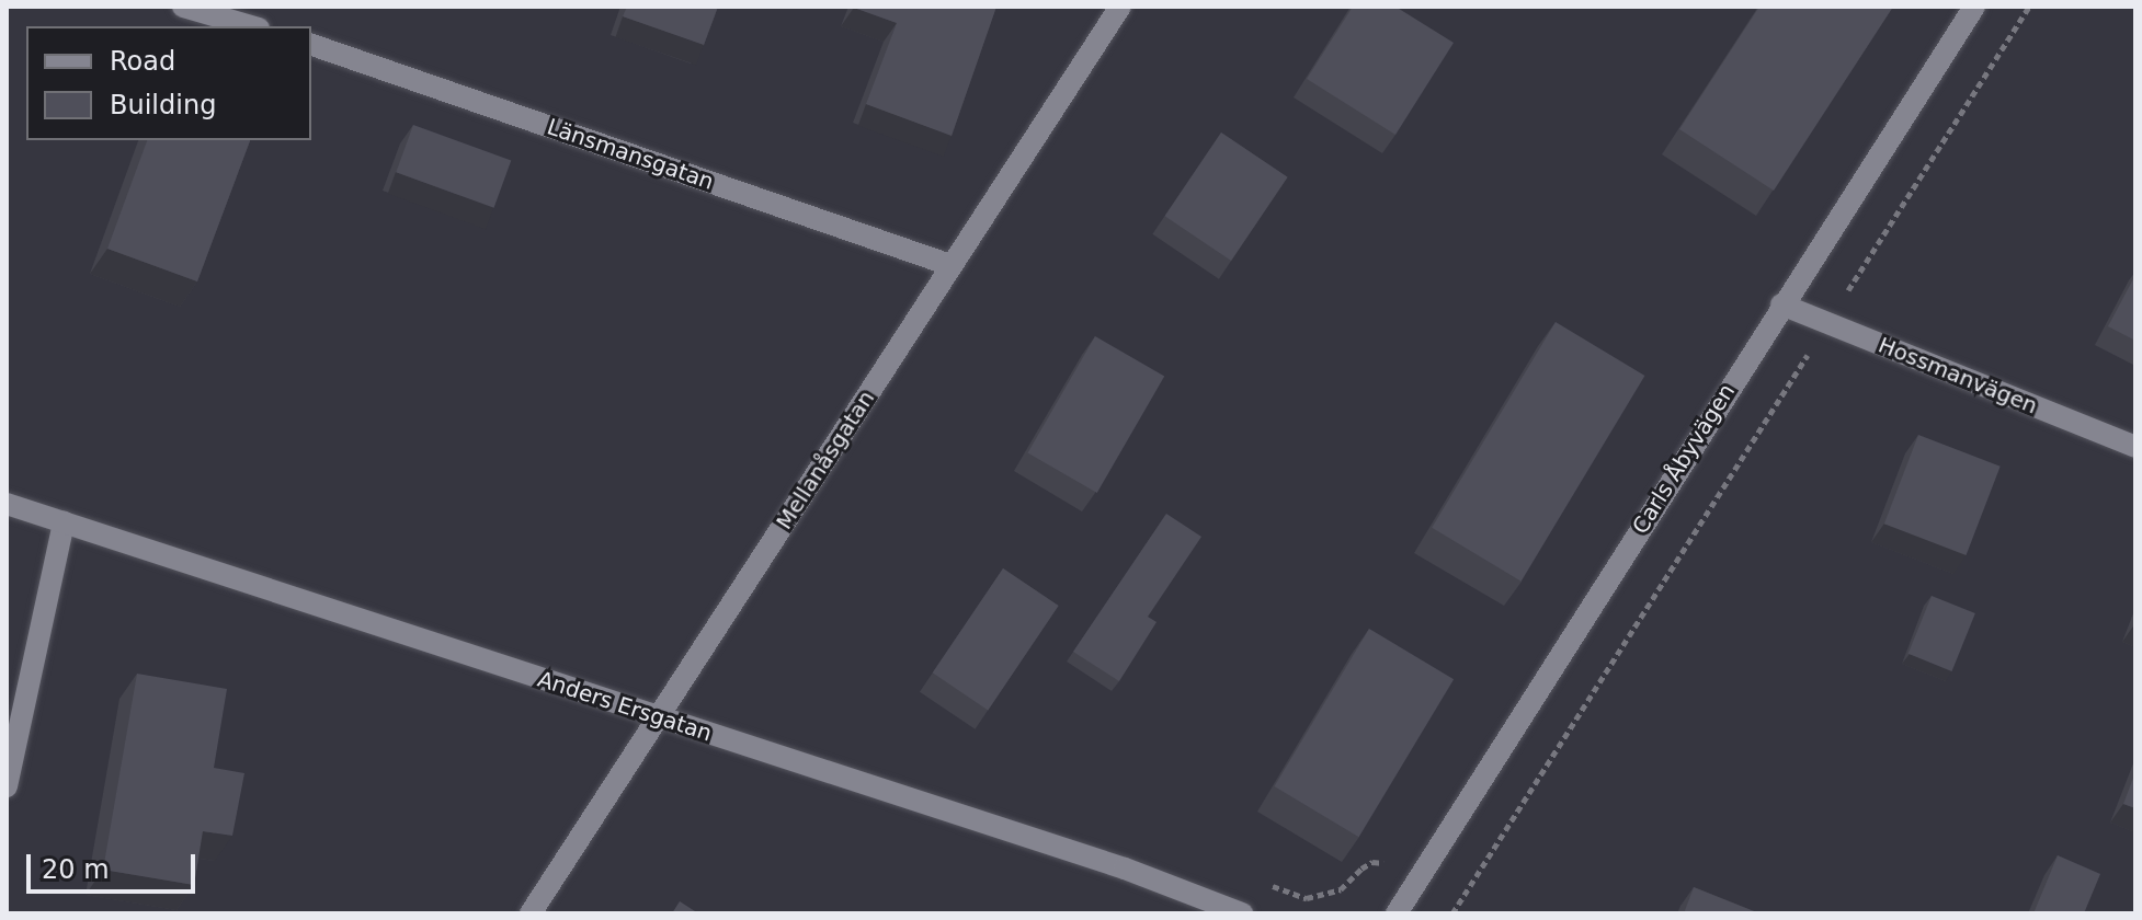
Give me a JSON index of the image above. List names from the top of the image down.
{
  "streets": {
    "street": [
      "Länsmansgatan",
      "Hossmanvägen",
      "Carls Åbyvägen",
      "Mellanåsgatan",
      "Anders Ersgatan"
    ]
  },
  "crossings": [
    ["Länsmansgatan", "Mellanåsgatan"],
    ["Hossmanvägen", "Carls Åbyvägen"],
    ["Mellanåsgatan", "Anders Ersgatan"]
  ],
  "legend": ["Road", "Building"],
  "scale_bar": "20 m"
}
